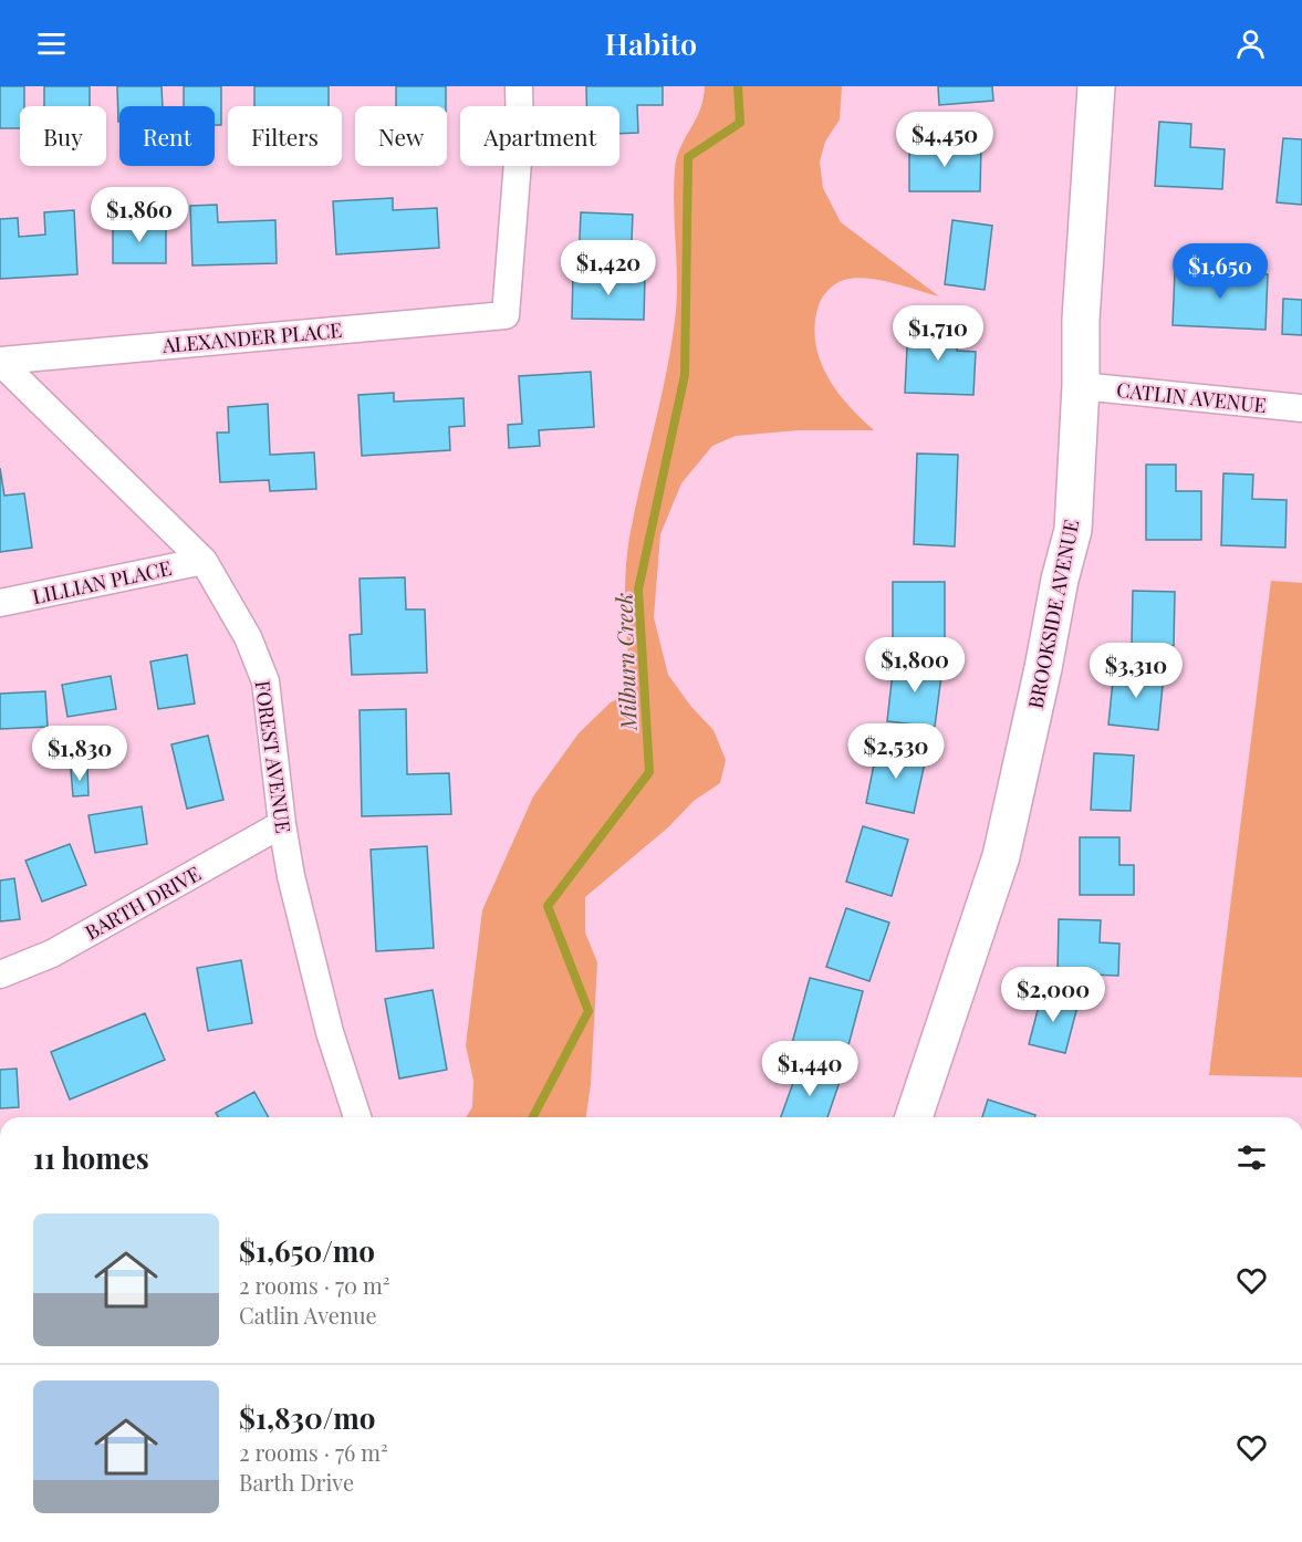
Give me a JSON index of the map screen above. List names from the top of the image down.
{
  "streets": {
    "main road": ["BROOKSIDE AVENUE"],
    "street": [
      "ALEXANDER PLACE",
      "CATLIN AVENUE",
      "LILLIAN PLACE",
      "FOREST AVENUE",
      "BARTH DRIVE"
    ]
  },
  "crossings": [
    ["ALEXANDER PLACE", "FOREST AVENUE"],
    ["CATLIN AVENUE", "BROOKSIDE AVENUE"],
    ["LILLIAN PLACE", "FOREST AVENUE"],
    ["FOREST AVENUE", "BARTH DRIVE"]
  ],
  "water": ["Milburn Creek"],
  "page": {
    "header": "Habito",
    "chip": [
      "Buy",
      "Rent",
      "Filters",
      "New",
      "Apartment"
    ],
    "price": [
      "$4,450",
      "$1,860",
      "$1,420",
      "$1,650",
      "$1,710",
      "$1,800",
      "$3,310",
      "$2,530",
      "$1,830",
      "$2,000",
      "$1,440"
    ],
    "heading": "11 homes",
    "list": [
      {
        "name": "$1,650/mo",
        "note": "2 rooms · 70 m² · Catlin Avenue"
      },
      {
        "name": "$1,830/mo",
        "note": "2 rooms · 76 m² · Barth Drive"
      }
    ]
  }
}
